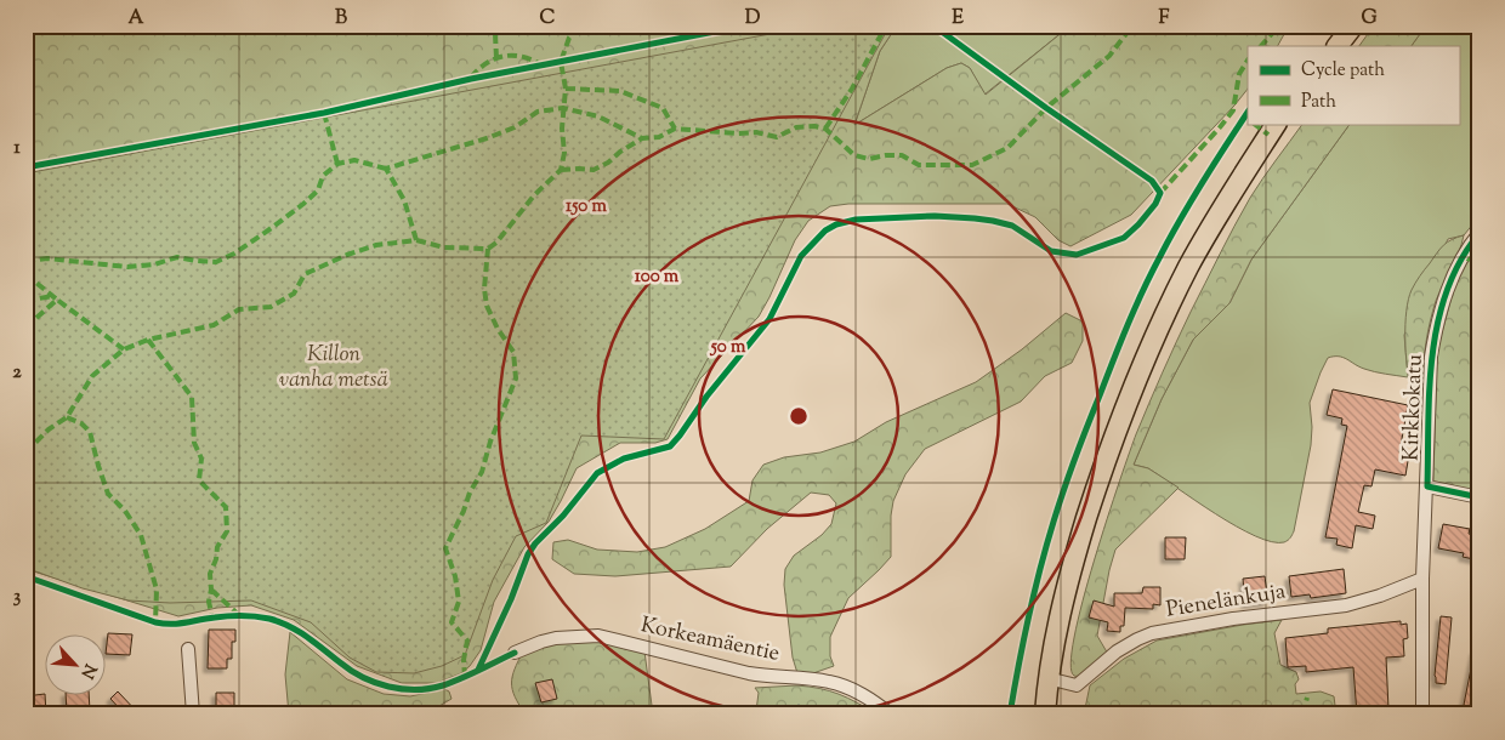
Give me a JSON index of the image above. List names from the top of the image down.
{
  "streets": {
    "street": ["Kirkkokatu", "Pienelänkuja", "Korkeamäentie"]
  },
  "crossings": [
    ["Kirkkokatu", "Pienelänkuja"]
  ],
  "parks": ["Killon vanha metsä"],
  "legend": ["Cycle path", "Path"],
  "north": "bottom right",
  "grid": {
    "columns": [
      "A",
      "B",
      "C",
      "D",
      "E",
      "F",
      "G"
    ],
    "rows": ["1", "2", "3"]
  },
  "rings": ["150 m", "100 m", "50 m"]
}
